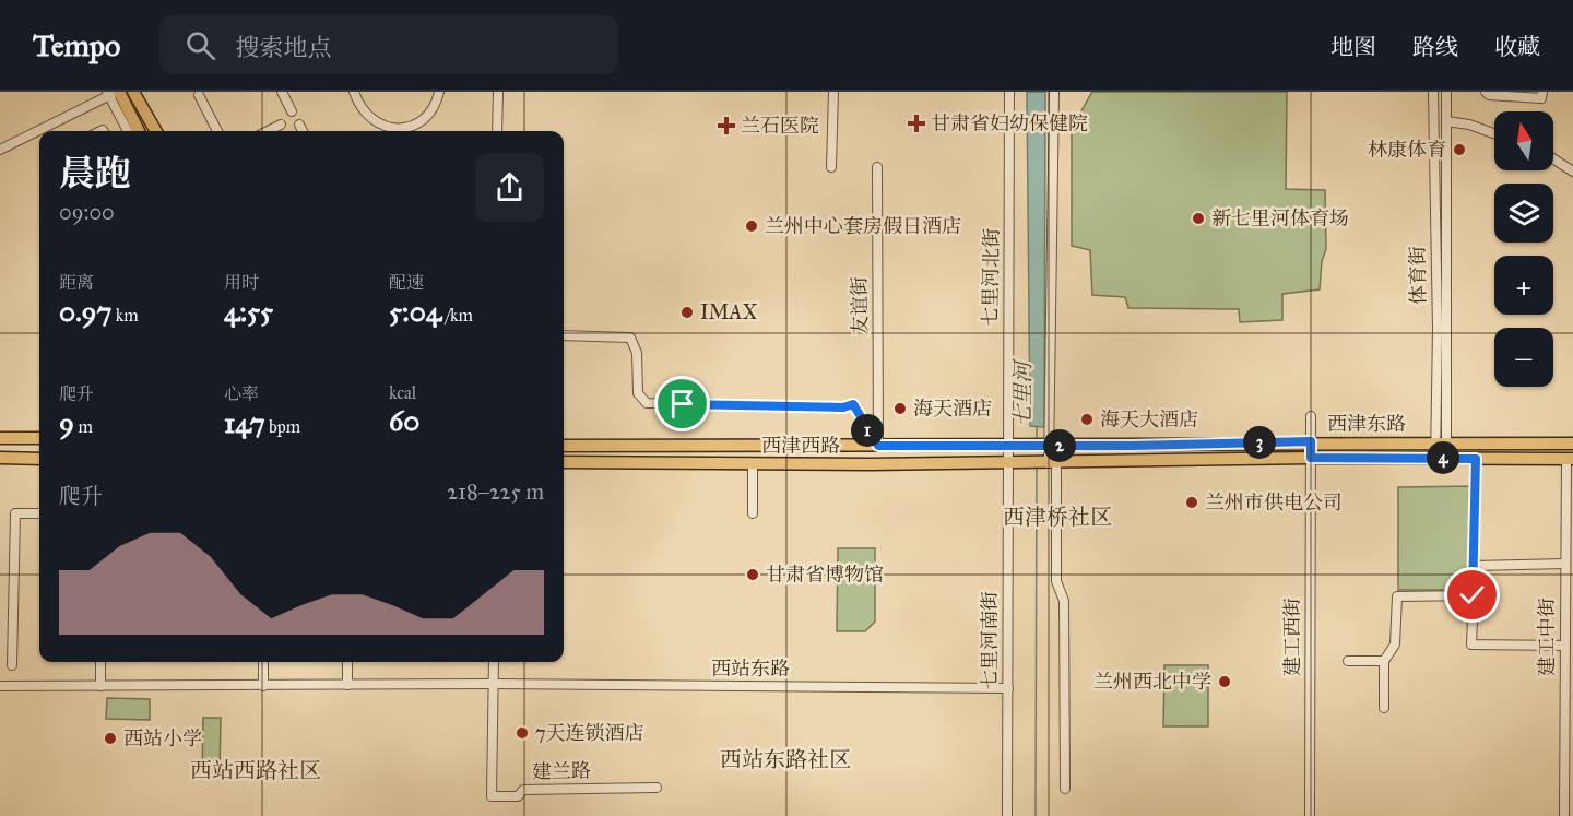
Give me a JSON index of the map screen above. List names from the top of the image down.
{
  "streets": {
    "main road": ["西津东路", "西津西路"],
    "street": [
      "体育街",
      "七里河北街",
      "友谊街",
      "建工西街",
      "建工中街",
      "七里河南街",
      "西站东路",
      "建兰路"
    ]
  },
  "crossings": [
    ["体育街", "西津东路"],
    ["七里河北街", "西津西路"],
    ["七里河北街", "七里河南街"],
    ["友谊街", "西津西路"],
    ["西津东路", "西津西路"],
    ["西津东路", "建工西街"],
    ["西津西路", "七里河南街"],
    ["七里河南街", "西站东路"],
    ["西站东路", "建兰路"]
  ],
  "districts": ["西津桥社区", "西站东路社区", "西站西路社区"],
  "water": ["七里河"],
  "places": {
    "health": ["甘肃省妇幼保健院", "兰石医院"],
    "other": [
      "林康体育",
      "新七里河体育场",
      "兰州中心套房假日酒店",
      "IMAX",
      "海天酒店",
      "海天大酒店",
      "兰州市供电公司",
      "甘肃省博物馆",
      "兰州西北中学",
      "7天连锁酒店",
      "西站小学"
    ]
  },
  "north": "top",
  "page": {
    "header": "Tempo",
    "search": "搜索地点",
    "nav": ["地图", "路线", "收藏"],
    "map_buttons": ["+", "−"],
    "heading": ["晨跑", "09:00"],
    "stats": [
      ["距离", "0.97 km"],
      ["用时", "4:55"],
      ["配速", "5:04 /km"],
      ["爬升", "9 m"],
      ["心率", "147 bpm"],
      ["kcal", "60"]
    ],
    "pins": [
      "1",
      "3",
      "2",
      "4"
    ],
    "chart": ["爬升", "218–225 m"]
  }
}
